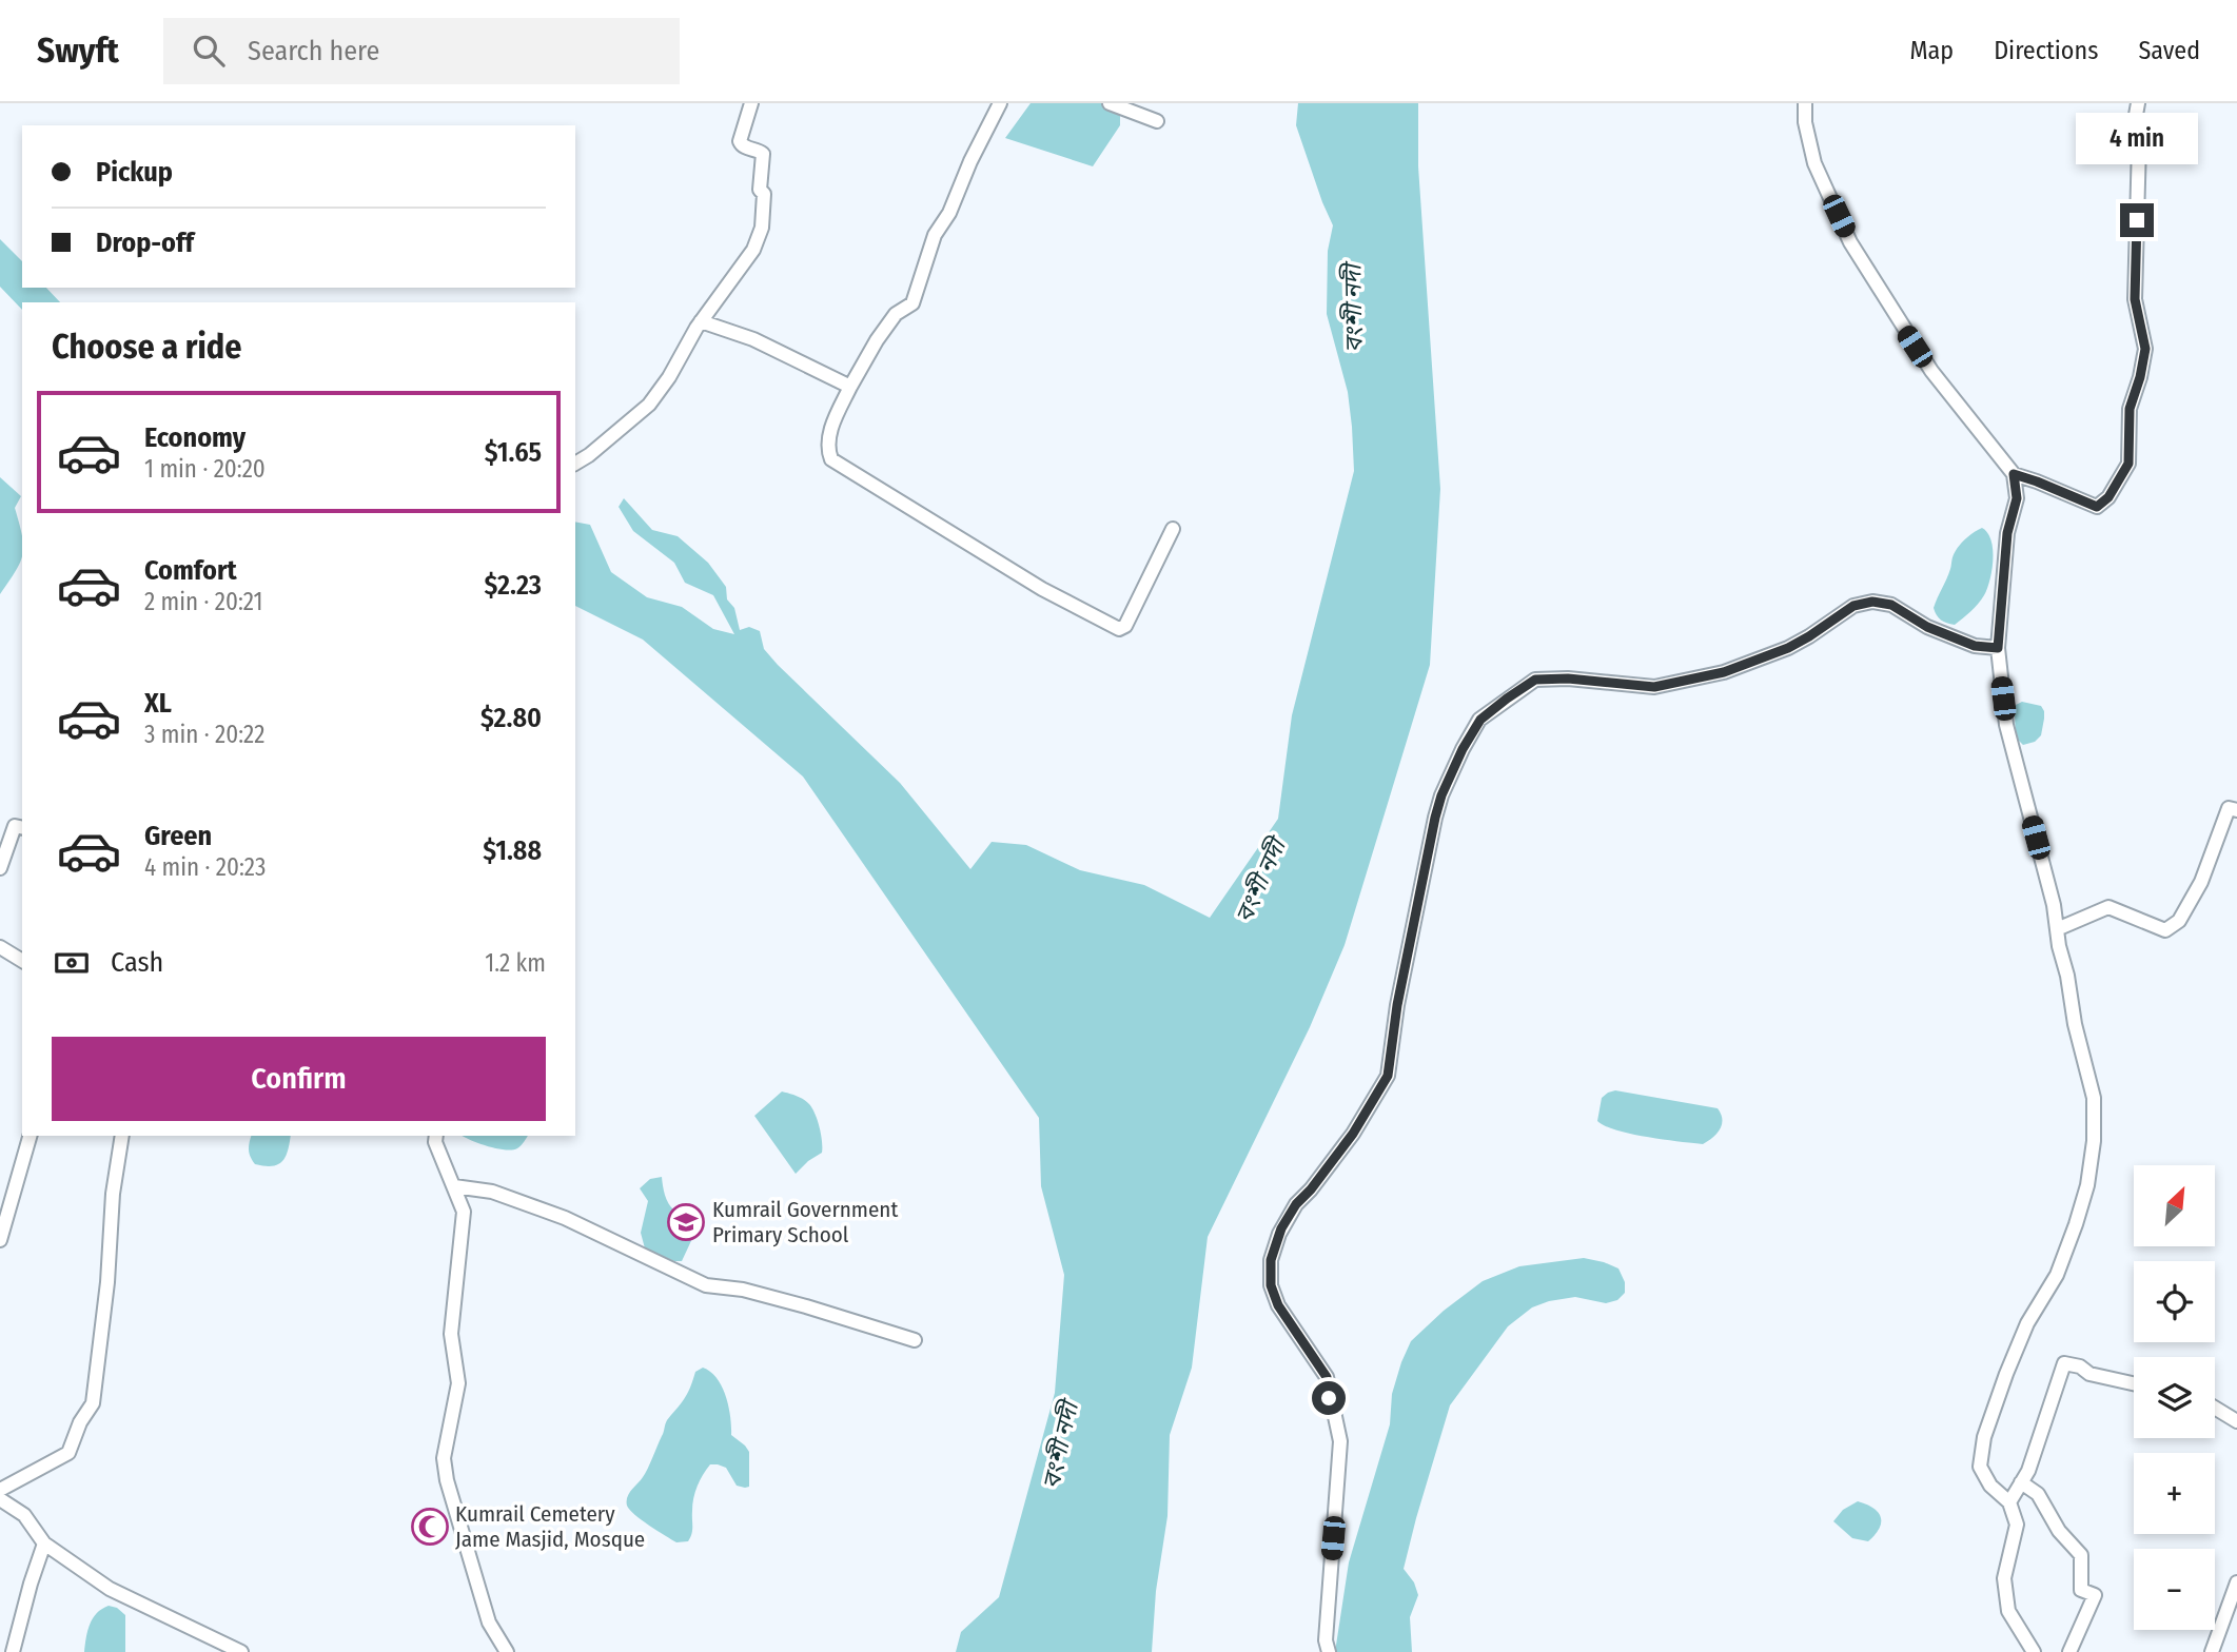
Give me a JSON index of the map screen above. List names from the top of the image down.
{
  "water": ["বংশী নদী"],
  "places": {
    "school or university": ["Kumrail Government Primary School"],
    "mosque": ["Kumrail Cemetery Jame Masjid, Mosque"]
  },
  "north": "top right",
  "page": {
    "header": "Swyft",
    "search": "Search here",
    "nav": ["Map", "Directions", "Saved"],
    "bubble": "4 min",
    "banner": ["Pickup", "Drop-off"],
    "heading": "Choose a ride",
    "list": [
      {
        "name": "Economy",
        "note": "1 min · 20:20",
        "value": "$1.65"
      },
      {
        "name": "Comfort",
        "note": "2 min · 20:21",
        "value": "$2.23"
      },
      {
        "name": "XL",
        "note": "3 min · 20:22",
        "value": "$2.80"
      },
      {
        "name": "Green",
        "note": "4 min · 20:23",
        "value": "$1.88"
      }
    ],
    "pay": ["Cash", "1.2 km"],
    "buttons": "Confirm",
    "map_buttons": ["+", "−"]
  }
}
